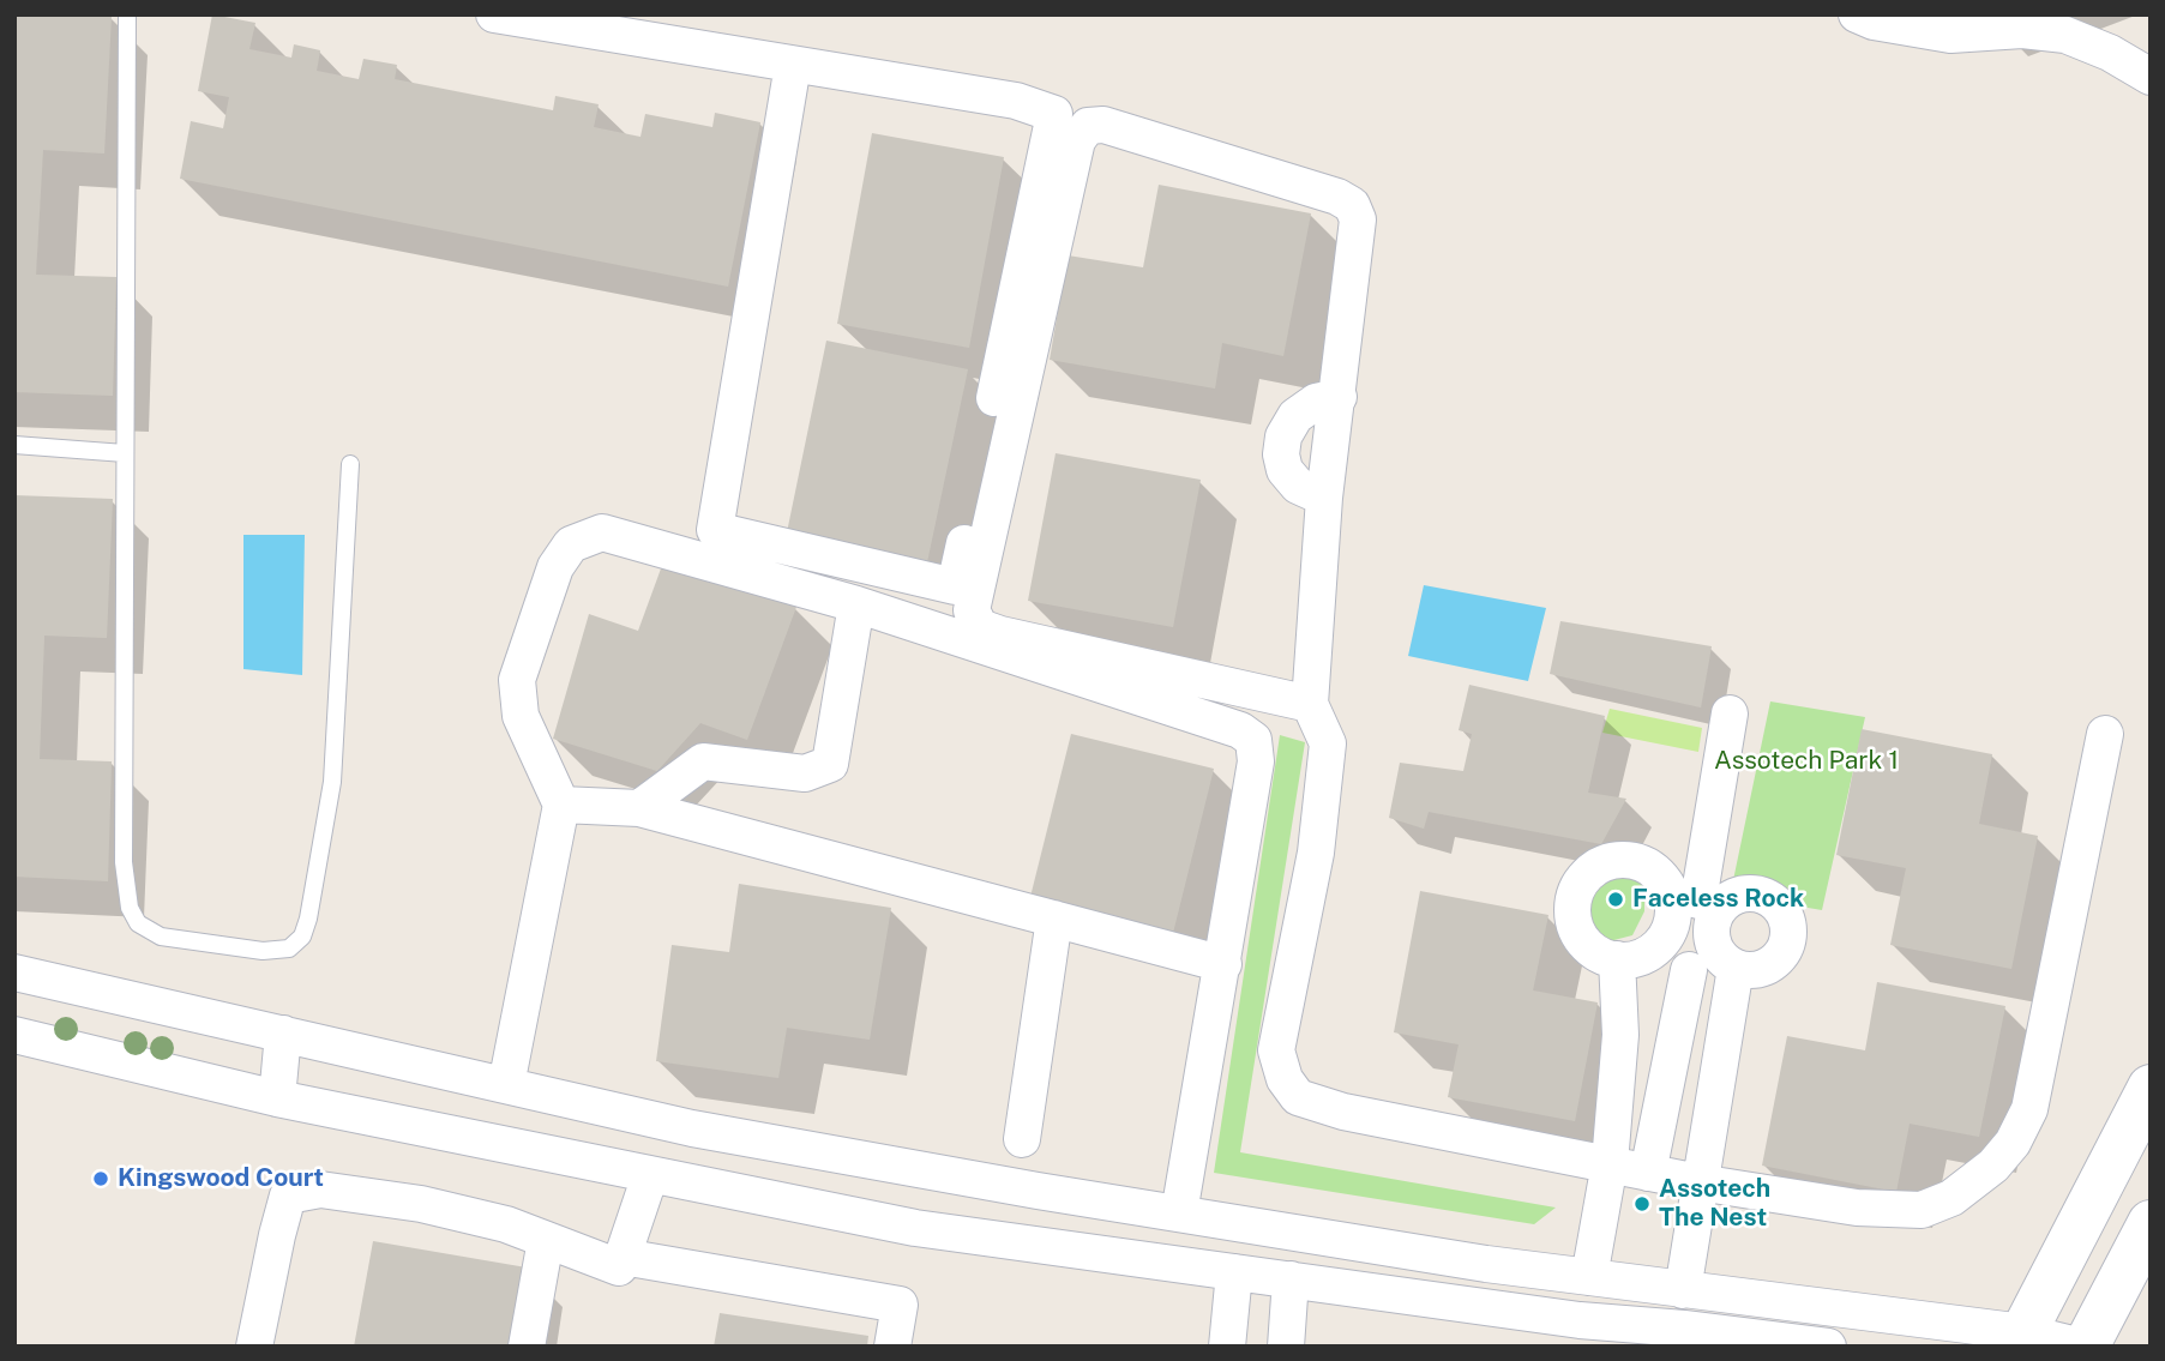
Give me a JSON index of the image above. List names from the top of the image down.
{
  "parks": ["Assotech Park 1"],
  "places": ["Faceless Rock", "Kingswood Court", "Assotech The Nest"]
}
